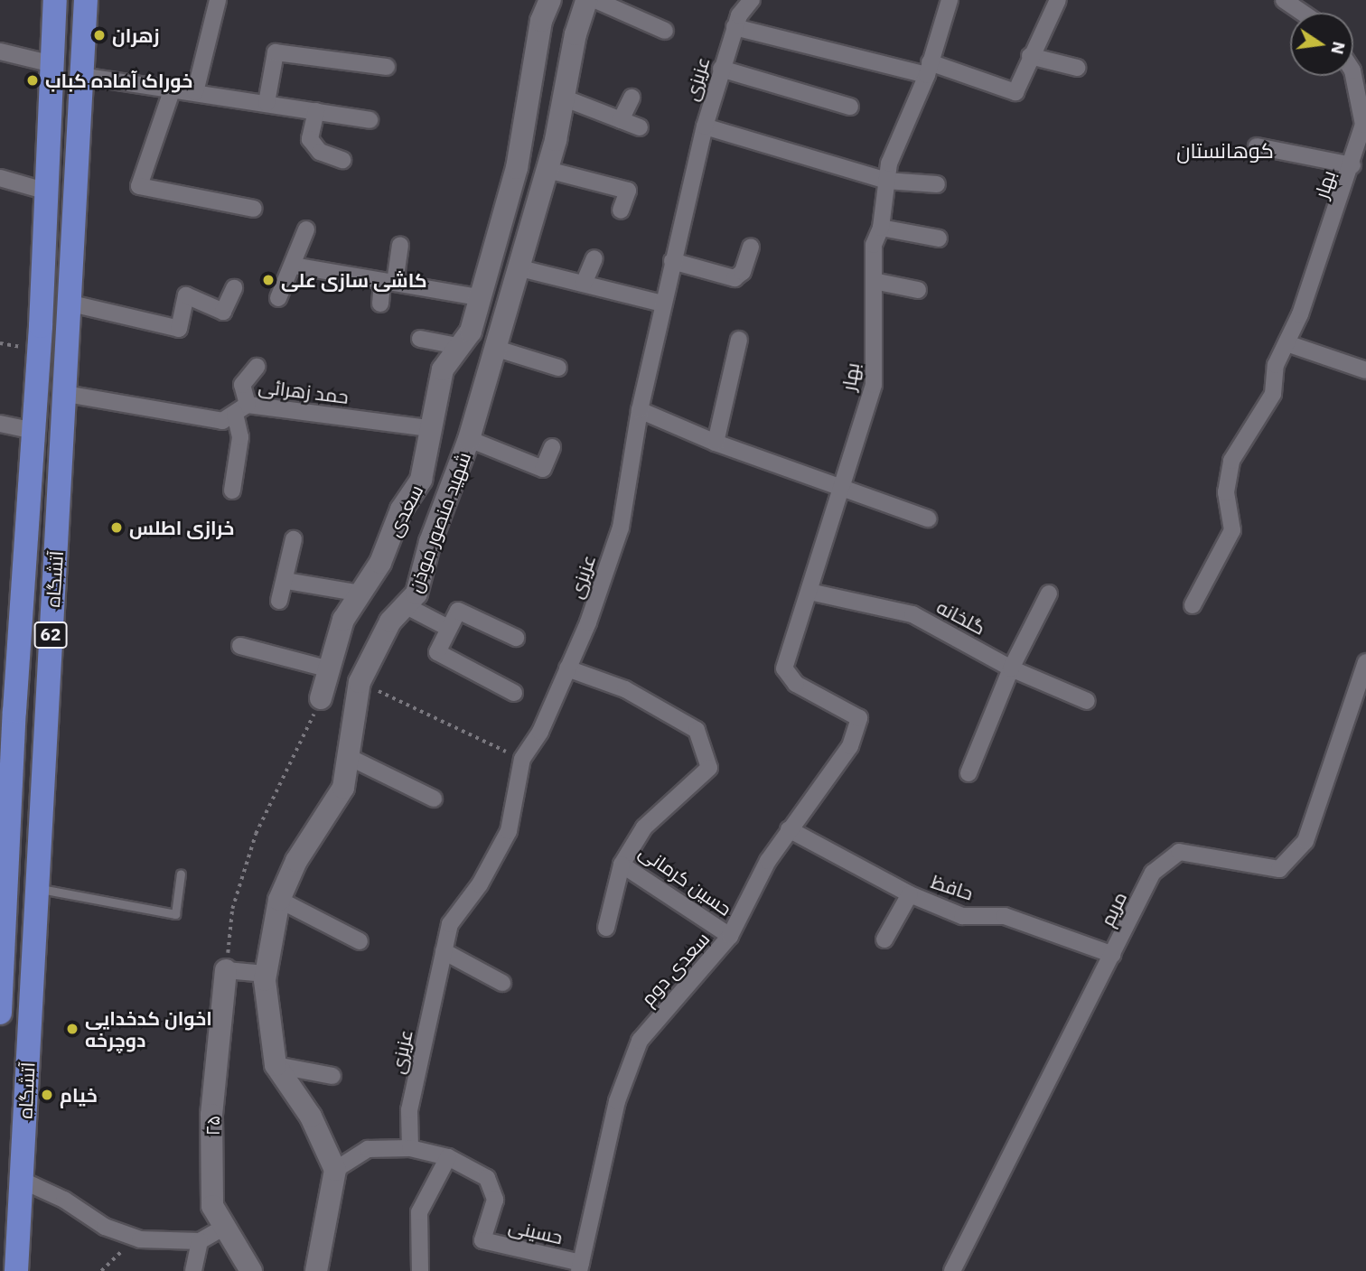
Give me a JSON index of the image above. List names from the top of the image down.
{
  "streets": {
    "main road": ["آتشگاه", "62"],
    "street": [
      "عزیزی",
      "بهار",
      "حمد زهرائی",
      "سعدی",
      "شهید منصور موذن",
      "گلخانه",
      "حسین کرمانی",
      "حافظ",
      "مریم",
      "سعدی دوم",
      "۲۵",
      "حسینی"
    ]
  },
  "crossings": [
    ["عزیزی", "حسین کرمانی"],
    ["عزیزی", "حسینی"],
    ["بهار", "گلخانه"],
    ["بهار", "سعدی دوم"],
    ["حمد زهرائی", "سعدی"],
    ["حمد زهرائی", "آتشگاه"],
    ["شهید منصور موذن", "حسینی"],
    ["حسین کرمانی", "سعدی دوم"],
    ["حافظ", "مریم"],
    ["حافظ", "سعدی دوم"],
    ["سعدی دوم", "حسینی"]
  ],
  "districts": ["کوهانستان"],
  "places": [
    "زهران",
    "خوراک آماده کباب",
    "کاشی سازی علی",
    "خرازی اطلس",
    "اخوان کدخدایی دوچرخه",
    "خیام"
  ],
  "north": "right"
}
